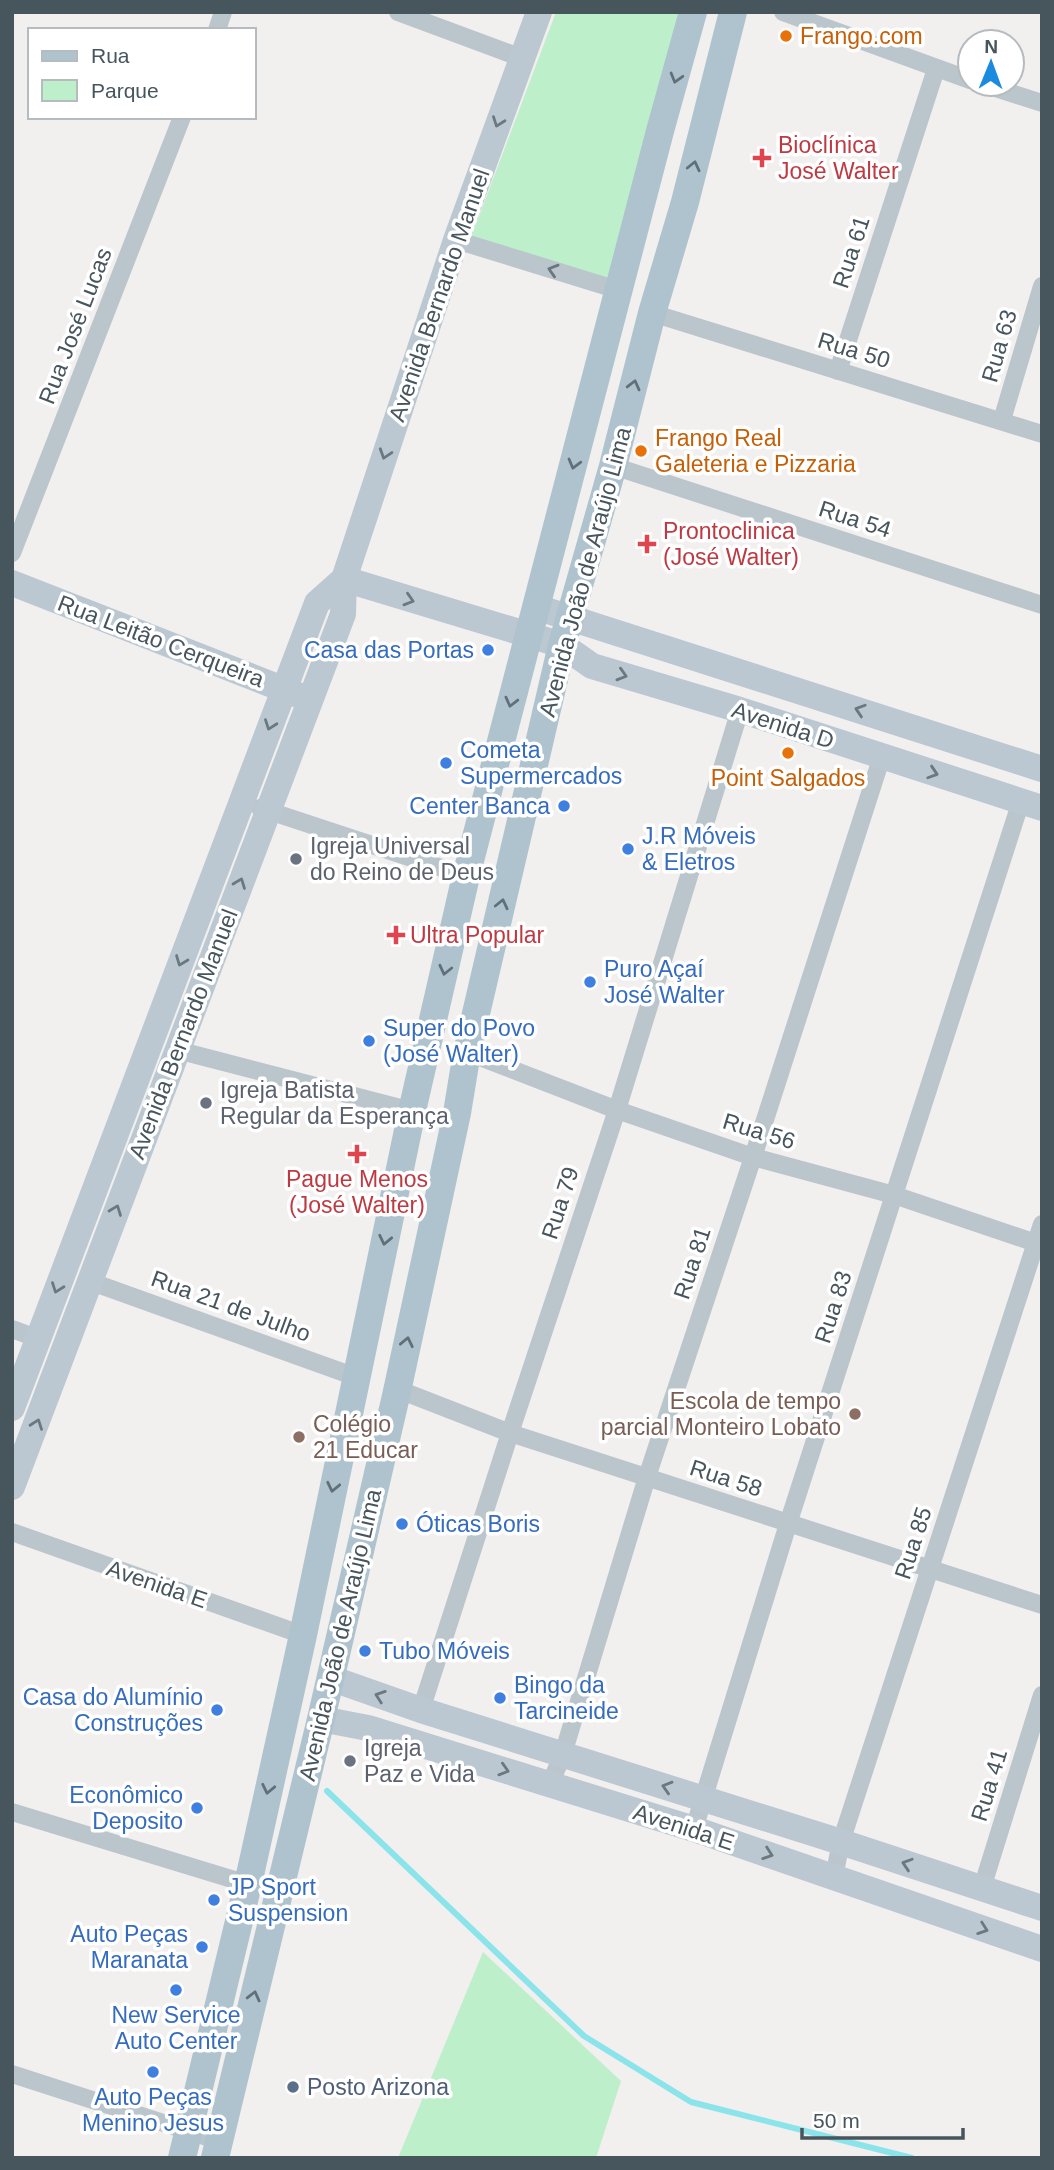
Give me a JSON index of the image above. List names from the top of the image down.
{
  "streets": {
    "main road": ["Avenida João de Araújo Lima"],
    "street": [
      "Rua 61",
      "Avenida Bernardo Manuel",
      "Rua José Lucas",
      "Rua 63",
      "Rua 50",
      "Rua 54",
      "Rua Leitão Cerqueira",
      "Avenida D",
      "Rua 56",
      "Rua 79",
      "Rua 81",
      "Rua 21 de Julho",
      "Rua 83",
      "Rua 58",
      "Rua 85",
      "Avenida E",
      "Rua 41"
    ]
  },
  "crossings": [
    ["Rua 61", "Rua 50"],
    ["Avenida Bernardo Manuel", "Rua Leitão Cerqueira"],
    ["Avenida Bernardo Manuel", "Rua 21 de Julho"],
    ["Rua 63", "Rua 50"],
    ["Rua 50", "Avenida João de Araújo Lima"],
    ["Rua 54", "Avenida João de Araújo Lima"],
    ["Avenida João de Araújo Lima", "Avenida D"],
    ["Avenida João de Araújo Lima", "Rua 56"],
    ["Avenida João de Araújo Lima", "Rua 21 de Julho"],
    ["Avenida João de Araújo Lima", "Rua 58"],
    ["Avenida João de Araújo Lima", "Avenida E"],
    ["Avenida D", "Rua 79"],
    ["Avenida D", "Rua 81"],
    ["Avenida D", "Rua 83"],
    ["Rua 56", "Rua 79"],
    ["Rua 56", "Rua 81"],
    ["Rua 56", "Rua 83"],
    ["Rua 56", "Rua 85"],
    ["Rua 79", "Rua 58"],
    ["Rua 79", "Avenida E"],
    ["Rua 81", "Rua 58"],
    ["Rua 81", "Avenida E"],
    ["Rua 83", "Rua 58"],
    ["Rua 83", "Avenida E"],
    ["Rua 58", "Rua 85"],
    ["Rua 85", "Avenida E"],
    ["Avenida E", "Rua 41"]
  ],
  "places": {
    "other": [
      "Frango.com",
      "Frango Real Galeteria e Pizzaria",
      "Casa das Portas",
      "Point Salgados",
      "Cometa Supermercados",
      "Center Banca",
      "J.R Móveis & Eletros",
      "Igreja Universal do Reino de Deus",
      "Puro Açaí José Walter",
      "Super do Povo (José Walter)",
      "Igreja Batista Regular da Esperança",
      "Escola de tempo parcial Monteiro Lobato",
      "Colégio 21 Educar",
      "Óticas Boris",
      "Tubo Móveis",
      "Bingo da Tarcineide",
      "Casa do Alumínio Construções",
      "Igreja Paz e Vida",
      "Econômico Deposito",
      "JP Sport Suspension",
      "Auto Peças Maranata",
      "New Service Auto Center",
      "Auto Peças Menino Jesus",
      "Posto Arizona"
    ],
    "health": [
      "Bioclínica José Walter",
      "Prontoclinica (José Walter)",
      "Ultra Popular",
      "Pague Menos (José Walter)"
    ]
  },
  "legend": ["Rua", "Parque"],
  "scale_bar": "50 m",
  "north": "top"
}
